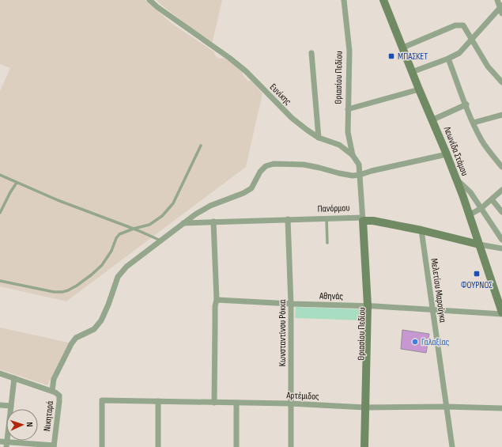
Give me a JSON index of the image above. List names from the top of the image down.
{
  "streets": {
    "main road": ["Θριασίου Πεδίου", "Λεωνίδα Στάμου", "Πανόρμου"],
    "street": [
      "Ευνίκης",
      "Μελετίου Μαρούγκα",
      "Αθηνάς",
      "Κωνσταντίνου Ρόκκα",
      "Αρτέμιδος",
      "Νικηταρά"
    ]
  },
  "crossings": [
    ["Θριασίου Πεδίου", "Ευνίκης"],
    ["Θριασίου Πεδίου", "Πανόρμου"],
    ["Θριασίου Πεδίου", "Αθηνάς"],
    ["Θριασίου Πεδίου", "Αρτέμιδος"],
    ["Ευνίκης", "Πανόρμου"],
    ["Λεωνίδα Στάμου", "Πανόρμου"],
    ["Λεωνίδα Στάμου", "Αθηνάς"],
    ["Πανόρμου", "Μελετίου Μαρούγκα"],
    ["Πανόρμου", "Κωνσταντίνου Ρόκκα"],
    ["Μελετίου Μαρούγκα", "Αθηνάς"],
    ["Μελετίου Μαρούγκα", "Αρτέμιδος"],
    ["Αθηνάς", "Κωνσταντίνου Ρόκκα"],
    ["Κωνσταντίνου Ρόκκα", "Αρτέμιδος"]
  ],
  "places": {
    "transit": ["ΜΠΑΣΚΕΤ", "ΦΟΥΡΝΟΣ"],
    "other": ["Γαλαξίας"]
  },
  "north": "right"
}
